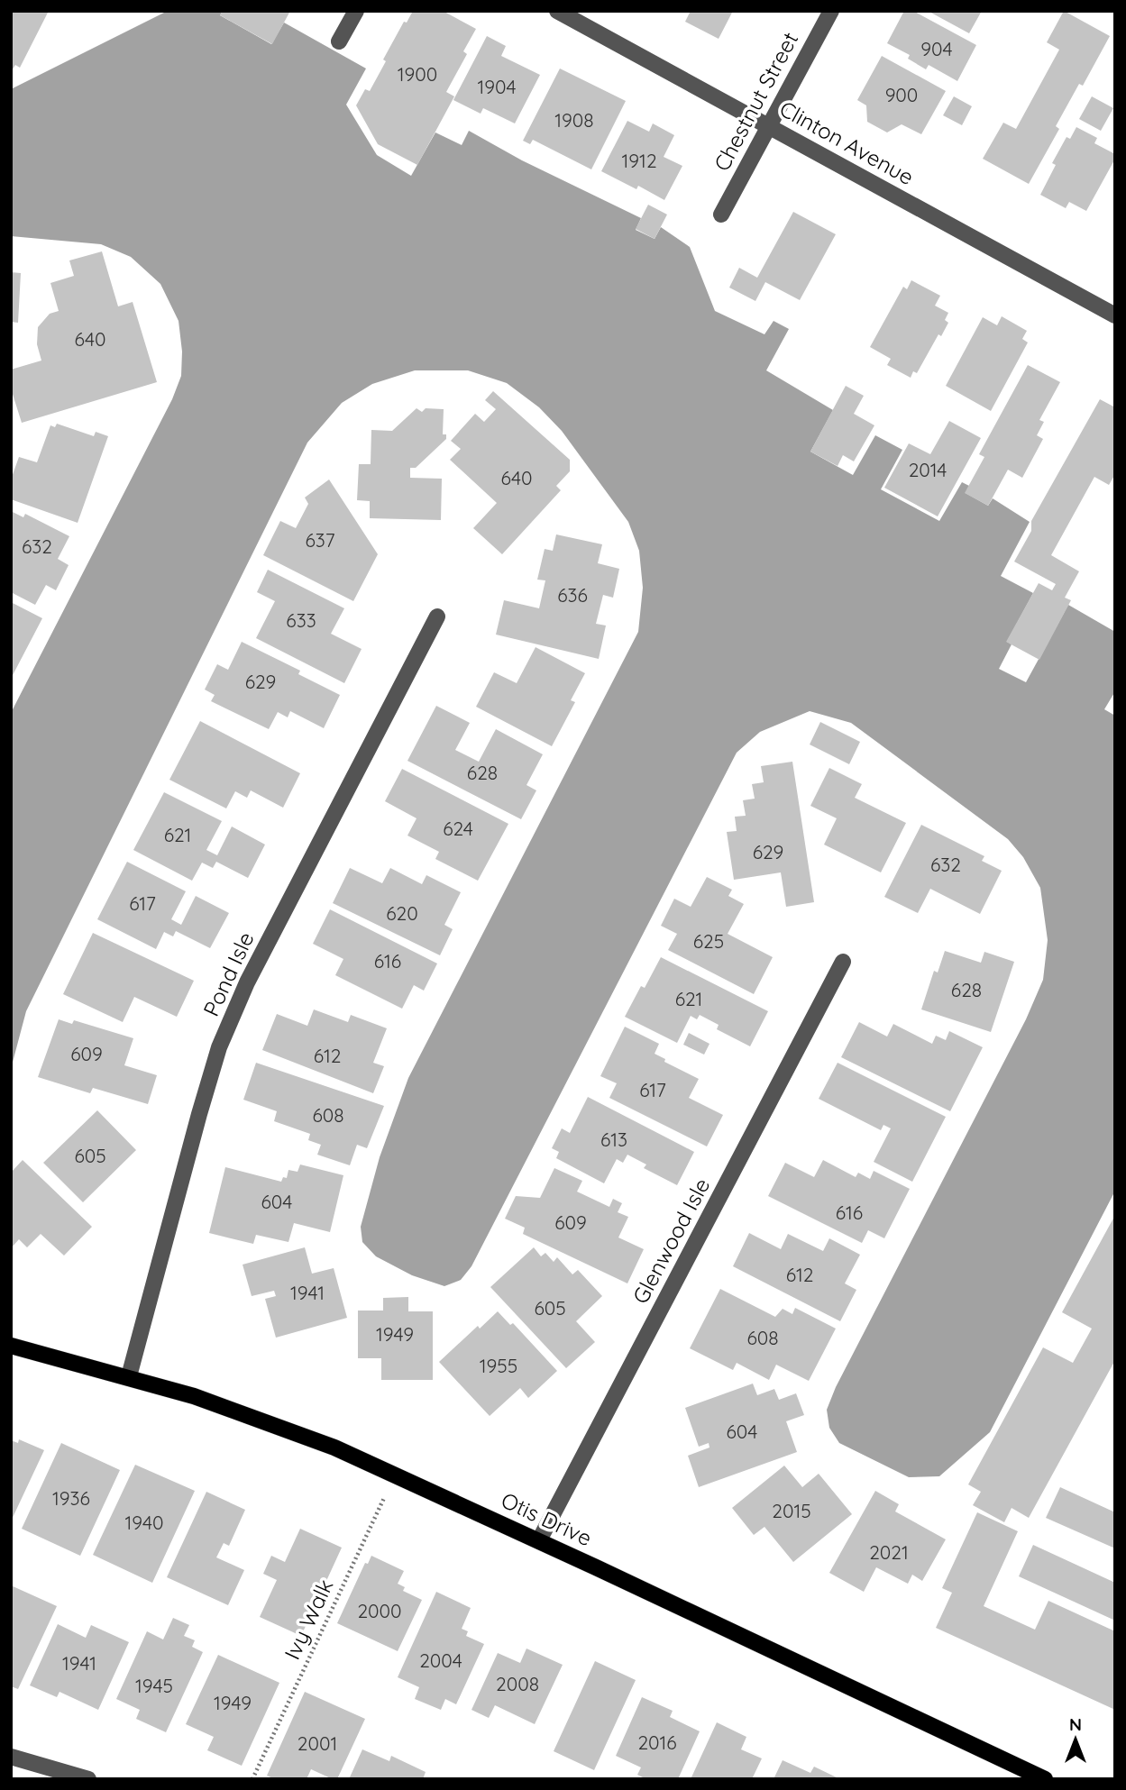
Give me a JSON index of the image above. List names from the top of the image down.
{
  "streets": {
    "main road": ["Otis Drive"],
    "street": [
      "Chestnut Street",
      "Clinton Avenue",
      "Pond Isle",
      "Glenwood Isle"
    ],
    "path": ["Ivy Walk"]
  },
  "crossings": [
    ["Chestnut Street", "Clinton Avenue"],
    ["Pond Isle", "Otis Drive"],
    ["Glenwood Isle", "Otis Drive"],
    ["Otis Drive", "Ivy Walk"]
  ],
  "house_numbers": [
    "904",
    "1900",
    "1904",
    "900",
    "1908",
    "1912",
    "640",
    "2014",
    "640",
    "637",
    "632",
    "636",
    "633",
    "629",
    "628",
    "624",
    "621",
    "629",
    "632",
    "617",
    "620",
    "625",
    "616",
    "628",
    "621",
    "609",
    "612",
    "617",
    "608",
    "613",
    "605",
    "604",
    "616",
    "609",
    "612",
    "1941",
    "605",
    "1949",
    "608",
    "1955",
    "604",
    "1936",
    "2015",
    "1940",
    "2021",
    "2000",
    "2004",
    "1941",
    "2008",
    "1945",
    "1949",
    "2016",
    "2001"
  ],
  "north": "top"
}
